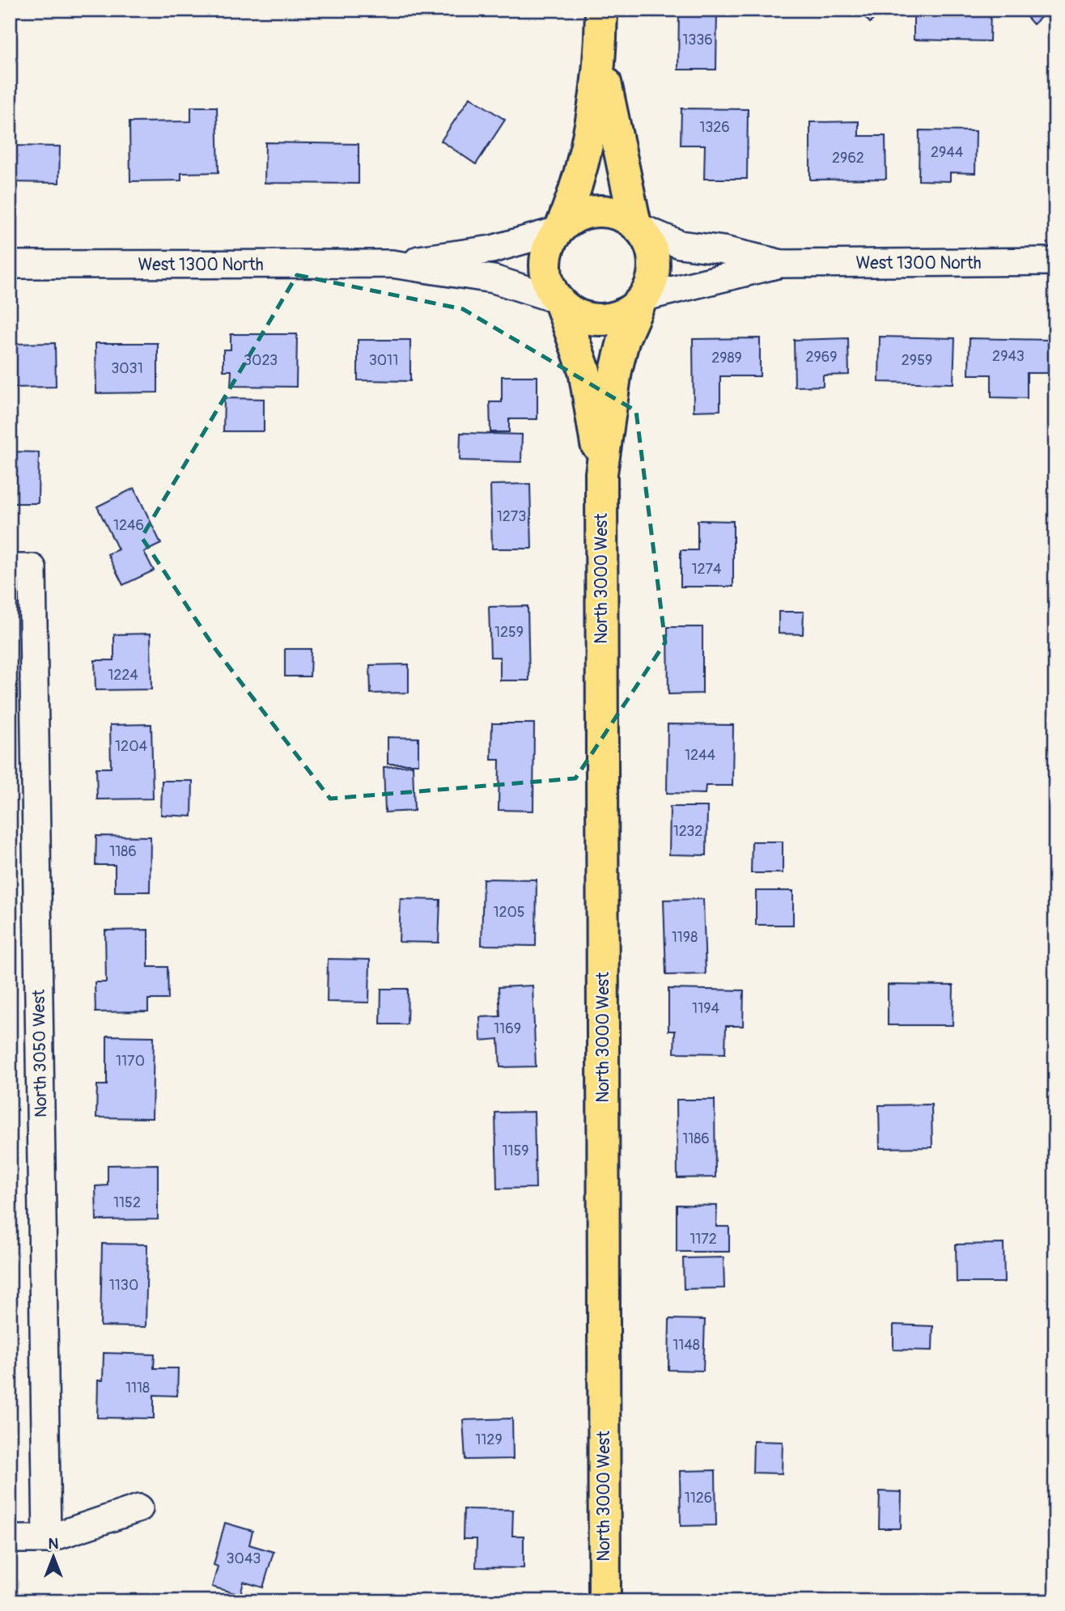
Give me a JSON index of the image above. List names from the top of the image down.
{
  "streets": {
    "main road": ["North 3000 West"],
    "street": ["West 1300 North", "North 3050 West"]
  },
  "crossings": [
    ["West 1300 North", "North 3000 West"]
  ],
  "house_numbers": [
    "1336",
    "1326",
    "2944",
    "2962",
    "2943",
    "2969",
    "2989",
    "3023",
    "3011",
    "2959",
    "3031",
    "1273",
    "1246",
    "1274",
    "1259",
    "1224",
    "1204",
    "1244",
    "1232",
    "1186",
    "1205",
    "1198",
    "1194",
    "1169",
    "1170",
    "1186",
    "1159",
    "1152",
    "1172",
    "1130",
    "1148",
    "1118",
    "1129",
    "1126",
    "3043"
  ],
  "north": "top"
}
